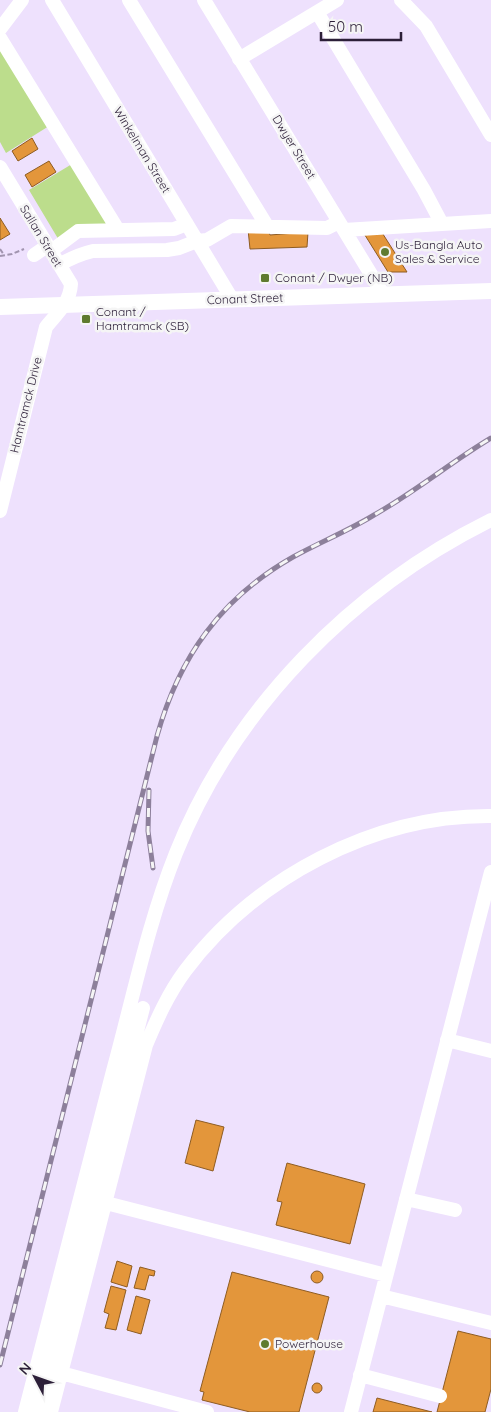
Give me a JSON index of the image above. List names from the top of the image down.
{
  "streets": {
    "main road": ["Conant Street"],
    "street": [
      "Dwyer Street",
      "Winkelman Street",
      "Sallan Street",
      "Hamtramck Drive"
    ]
  },
  "crossings": [
    ["Dwyer Street", "Conant Street"],
    ["Winkelman Street", "Conant Street"],
    ["Sallan Street", "Conant Street"],
    ["Sallan Street", "Hamtramck Drive"],
    ["Conant Street", "Hamtramck Drive"]
  ],
  "places": {
    "other": ["Us-Bangla Auto Sales & Service", "Powerhouse"],
    "transit": ["Conant / Dwyer (NB)", "Conant / Hamtramck (SB)"]
  },
  "scale_bar": "50 m",
  "north": "top left"
}
